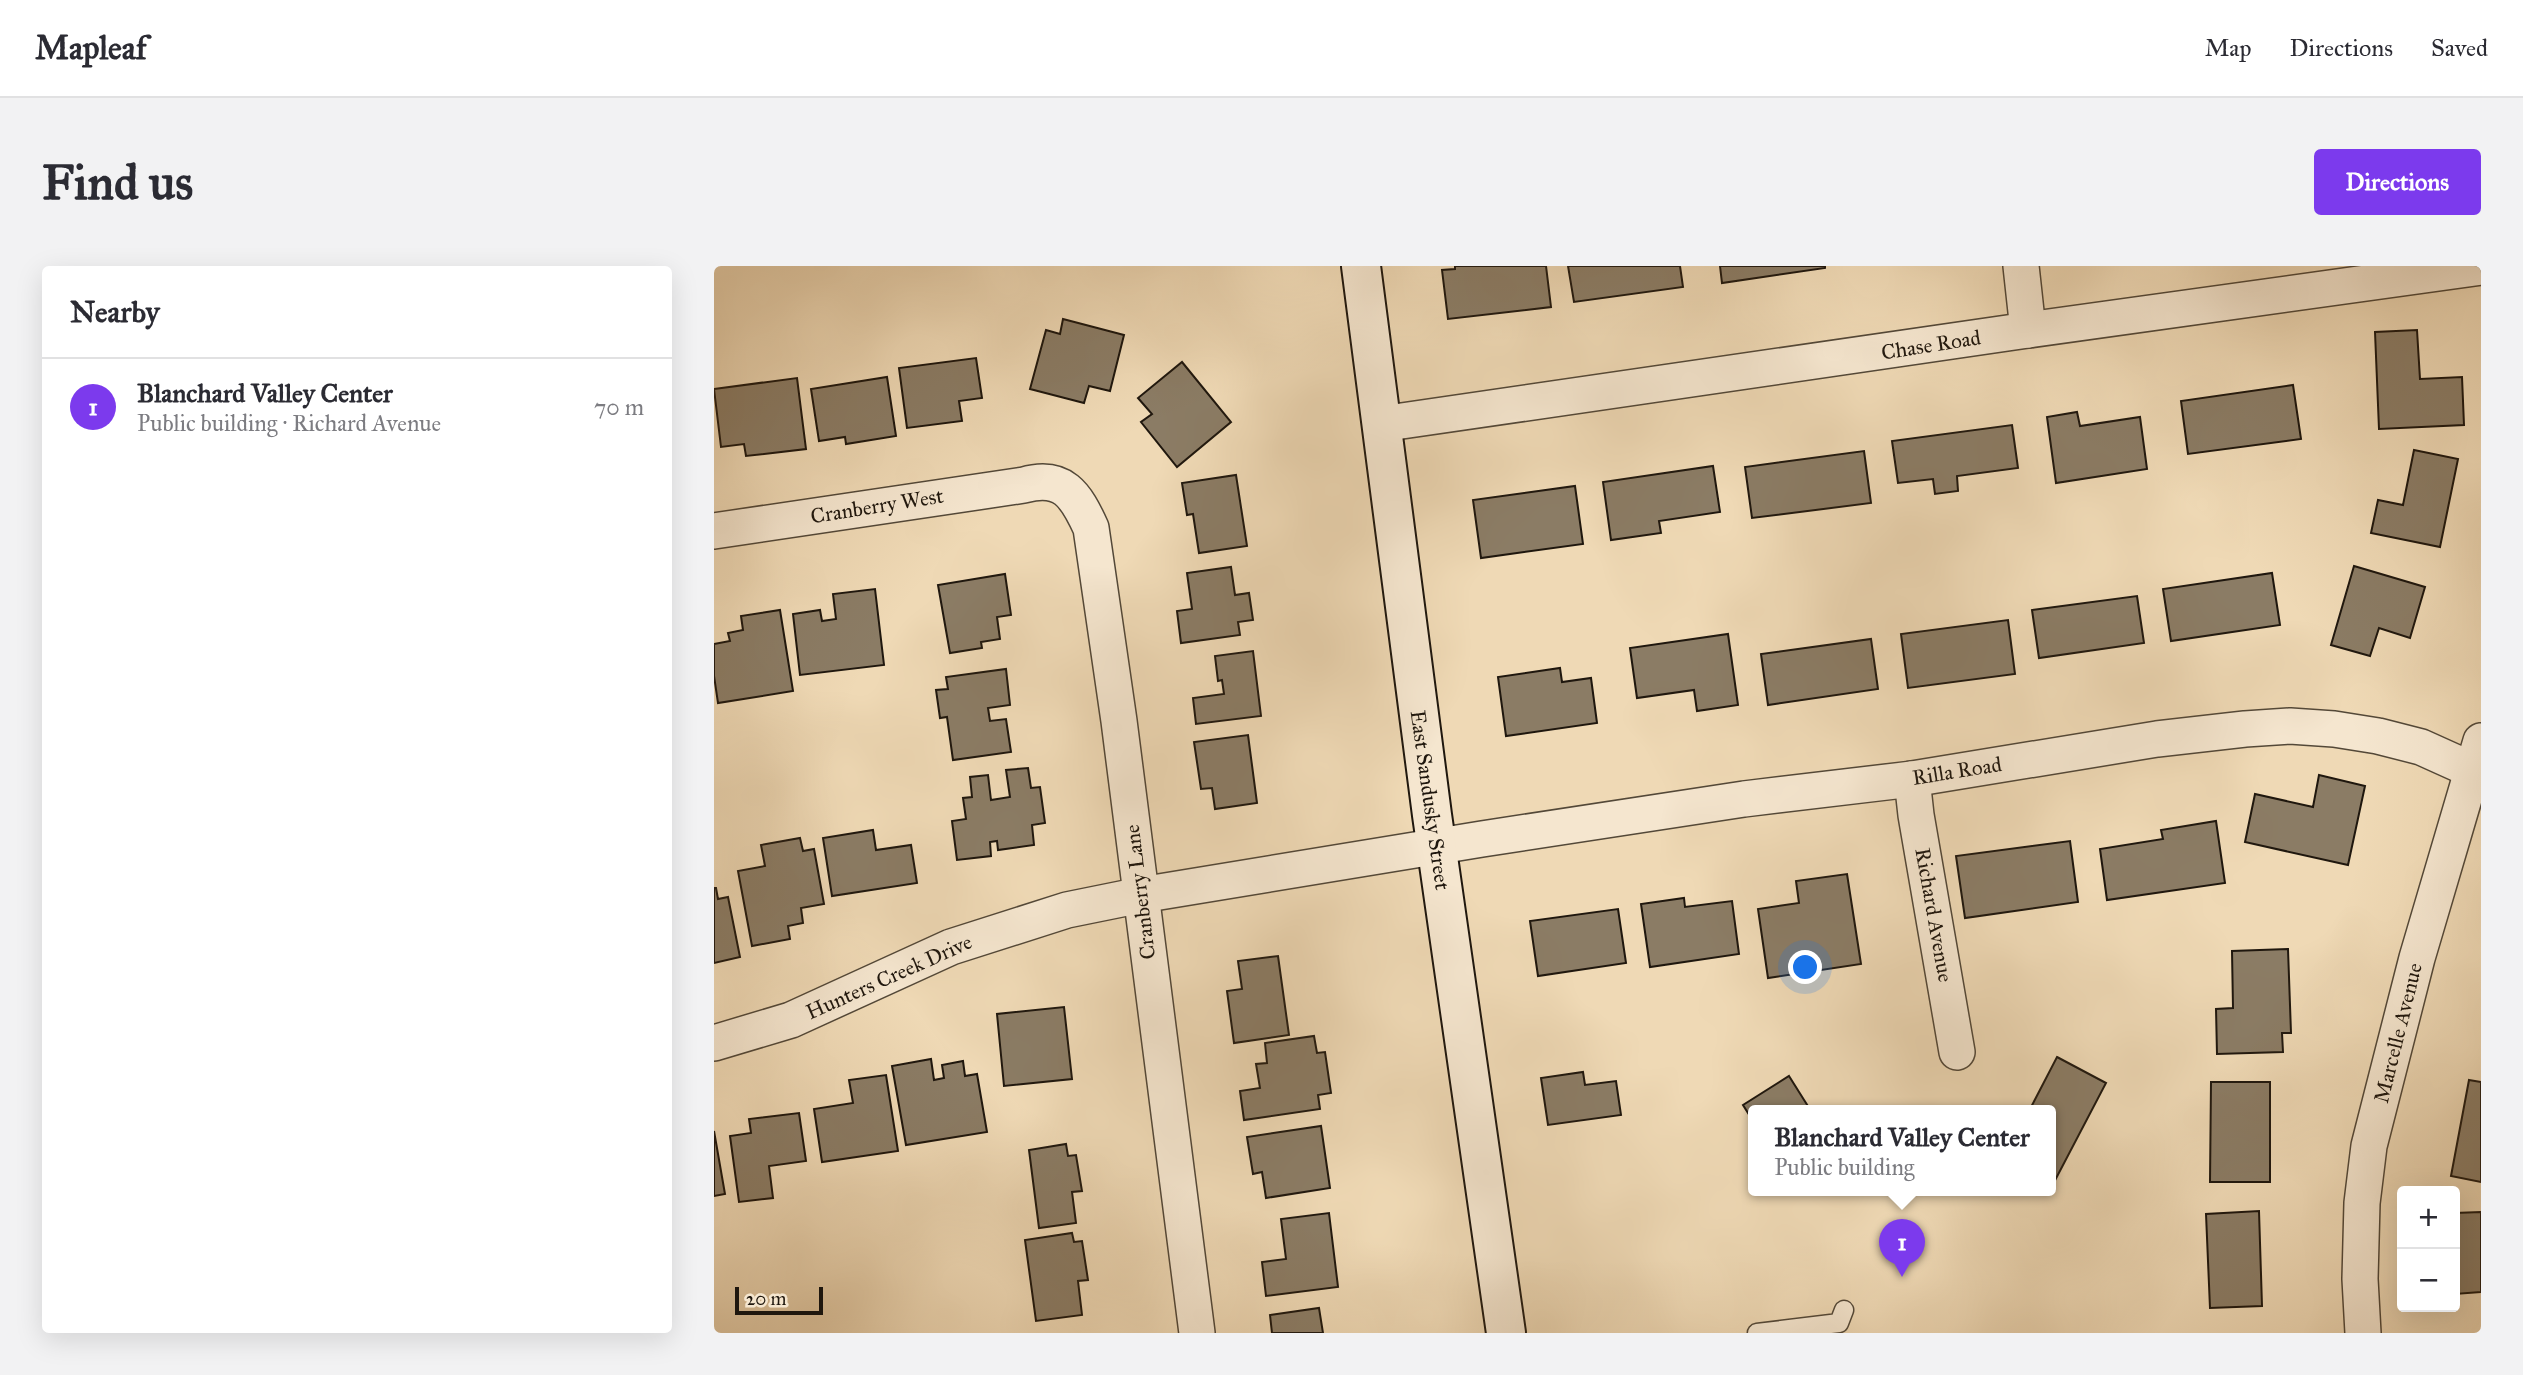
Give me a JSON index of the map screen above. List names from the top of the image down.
{
  "streets": {
    "main road": ["East Sandusky Street"],
    "street": [
      "Chase Road",
      "Cranberry West",
      "Rilla Road",
      "Cranberry Lane",
      "Richard Avenue",
      "Hunters Creek Drive",
      "Marcelle Avenue"
    ]
  },
  "crossings": [
    ["Chase Road", "East Sandusky Street"],
    ["Cranberry West", "Cranberry Lane"],
    ["Rilla Road", "East Sandusky Street"],
    ["Rilla Road", "Richard Avenue"],
    ["Rilla Road", "Hunters Creek Drive"],
    ["Rilla Road", "Marcelle Avenue"],
    ["East Sandusky Street", "Hunters Creek Drive"],
    ["Cranberry Lane", "Hunters Creek Drive"]
  ],
  "scale_bar": "20 m",
  "page": {
    "header": "Mapleaf",
    "nav": ["Map", "Directions", "Saved"],
    "buttons": "Directions",
    "title": "Find us",
    "heading": "Nearby",
    "list": [
      {
        "mark": "1",
        "name": "Blanchard Valley Center",
        "note": "Public building · Richard Avenue",
        "value": "70 m"
      }
    ],
    "popup": ["Blanchard Valley Center", "Public building"],
    "map_buttons": ["+", "−"],
    "pins": "1",
    "scale": "20 m"
  }
}
